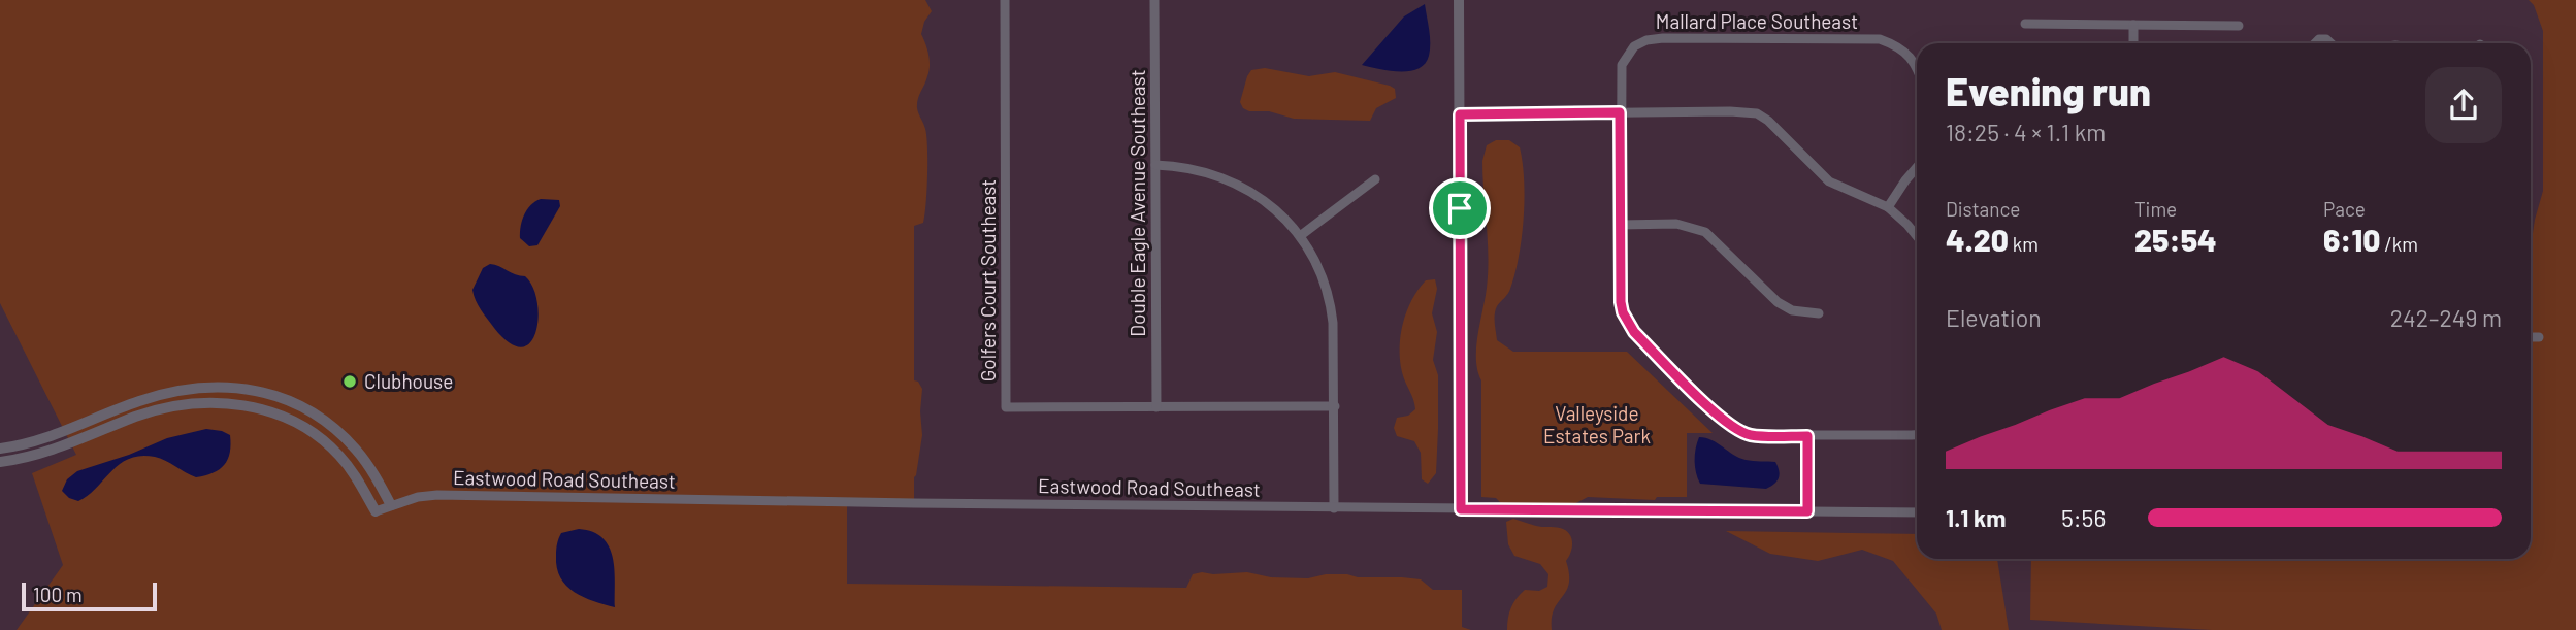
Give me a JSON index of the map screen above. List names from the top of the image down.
{
  "streets": {
    "street": [
      "Mallard Place Southeast",
      "Double Eagle Avenue Southeast",
      "Golfers Court Southeast",
      "Eastwood Road Southeast"
    ]
  },
  "crossings": [
    ["Double Eagle Avenue Southeast", "Golfers Court Southeast"]
  ],
  "parks": ["Valleyside Estates Park"],
  "places": ["Clubhouse"],
  "scale_bar": "100 m",
  "page": {
    "heading": ["Evening run", "18:25 · 4 × 1.1 km"],
    "stats": [
      ["Distance", "4.20 km"],
      ["Time", "25:54"],
      ["Pace", "6:10 /km"]
    ],
    "chart": ["Elevation", "242–249 m"],
    "list": [
      {
        "name": "1.1 km",
        "note": "5:56"
      }
    ],
    "scale": "100 m"
  }
}
